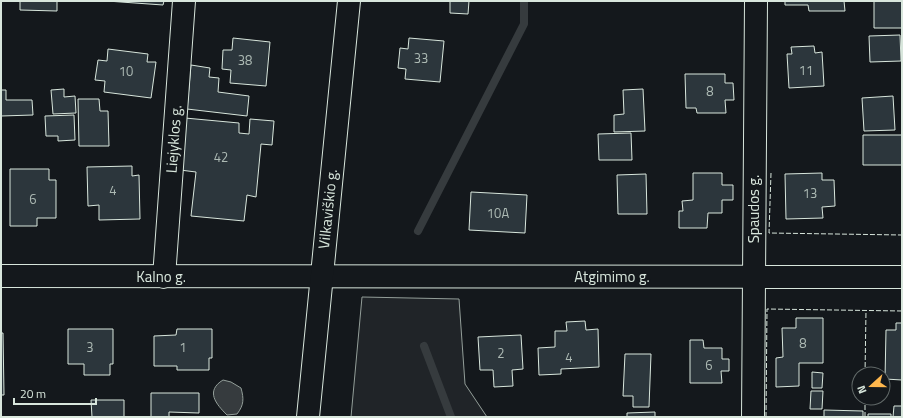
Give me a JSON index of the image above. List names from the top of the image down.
{
  "streets": {
    "main road": [
      "Liejyklos g.",
      "Vilkaviškio g.",
      "Spaudos g.",
      "Kalno g.",
      "Atgimimo g."
    ]
  },
  "crossings": [
    ["Liejyklos g.", "Kalno g."],
    ["Vilkaviškio g.", "Kalno g."],
    ["Vilkaviškio g.", "Atgimimo g."],
    ["Spaudos g.", "Atgimimo g."],
    ["Kalno g.", "Atgimimo g."]
  ],
  "house_numbers": [
    "33",
    "38",
    "11",
    "10",
    "8",
    "42",
    "4",
    "13",
    "6",
    "10A",
    "8",
    "3",
    "1",
    "2",
    "4",
    "6"
  ],
  "scale_bar": "20 m",
  "north": "left"
}
